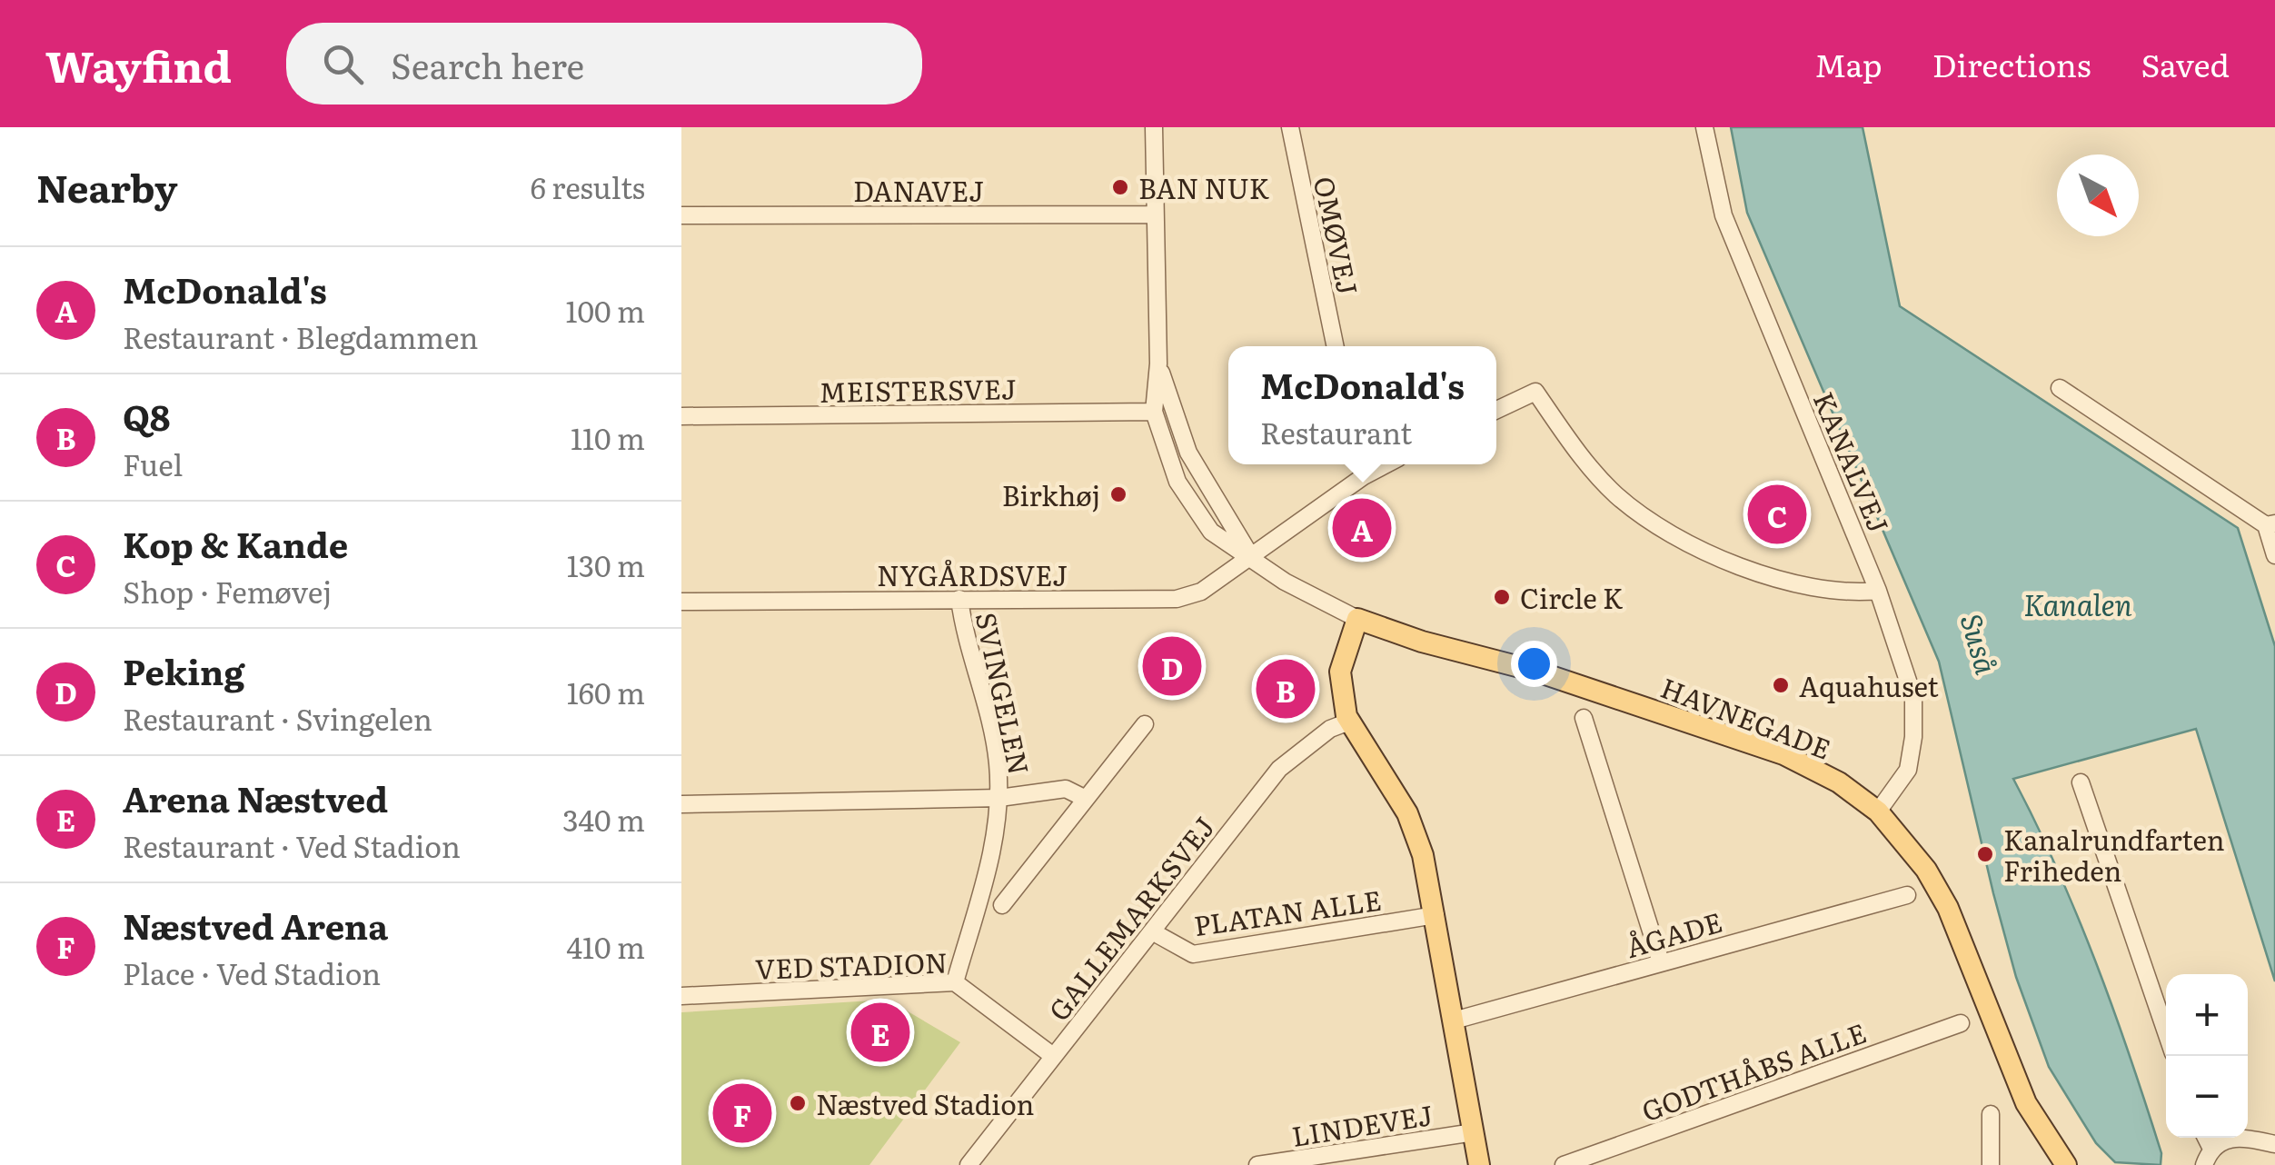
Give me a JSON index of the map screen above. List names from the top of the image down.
{
  "streets": {
    "main road": ["HAVNEGADE"],
    "street": [
      "DANAVEJ",
      "OMØVEJ",
      "MEISTERSVEJ",
      "KANALVEJ",
      "NYGÅRDSVEJ",
      "SVINGELEN",
      "PLATAN ALLE",
      "GALLEMARKSVEJ",
      "ÅGADE",
      "VED STADION",
      "GODTHÅBS ALLE",
      "LINDEVEJ"
    ]
  },
  "crossings": [
    ["KANALVEJ", "HAVNEGADE"],
    ["NYGÅRDSVEJ", "SVINGELEN"],
    ["SVINGELEN", "VED STADION"],
    ["PLATAN ALLE", "GALLEMARKSVEJ"],
    ["GALLEMARKSVEJ", "VED STADION"]
  ],
  "water": ["Kanalen", "Suså"],
  "places": [
    "BAN NUK",
    "Birkhøj",
    "Circle K",
    "Aquahuset",
    "Kanalrundfarten Friheden",
    "Næstved Stadion"
  ],
  "north": "bottom right",
  "page": {
    "header": "Wayfind",
    "search": "Search here",
    "nav": ["Map", "Directions", "Saved"],
    "heading": ["Nearby", "6 results"],
    "list": [
      {
        "mark": "A",
        "name": "McDonald's",
        "note": "Restaurant · Blegdammen",
        "value": "100 m"
      },
      {
        "mark": "B",
        "name": "Q8",
        "note": "Fuel",
        "value": "110 m"
      },
      {
        "mark": "C",
        "name": "Kop & Kande",
        "note": "Shop · Femøvej",
        "value": "130 m"
      },
      {
        "mark": "D",
        "name": "Peking",
        "note": "Restaurant · Svingelen",
        "value": "160 m"
      },
      {
        "mark": "E",
        "name": "Arena Næstved",
        "note": "Restaurant · Ved Stadion",
        "value": "340 m"
      },
      {
        "mark": "F",
        "name": "Næstved Arena",
        "note": "Place · Ved Stadion",
        "value": "410 m"
      }
    ],
    "popup": ["McDonald's", "Restaurant"],
    "pins": [
      "C",
      "A",
      "D",
      "B",
      "E",
      "F"
    ],
    "map_buttons": ["+", "−"]
  }
}
